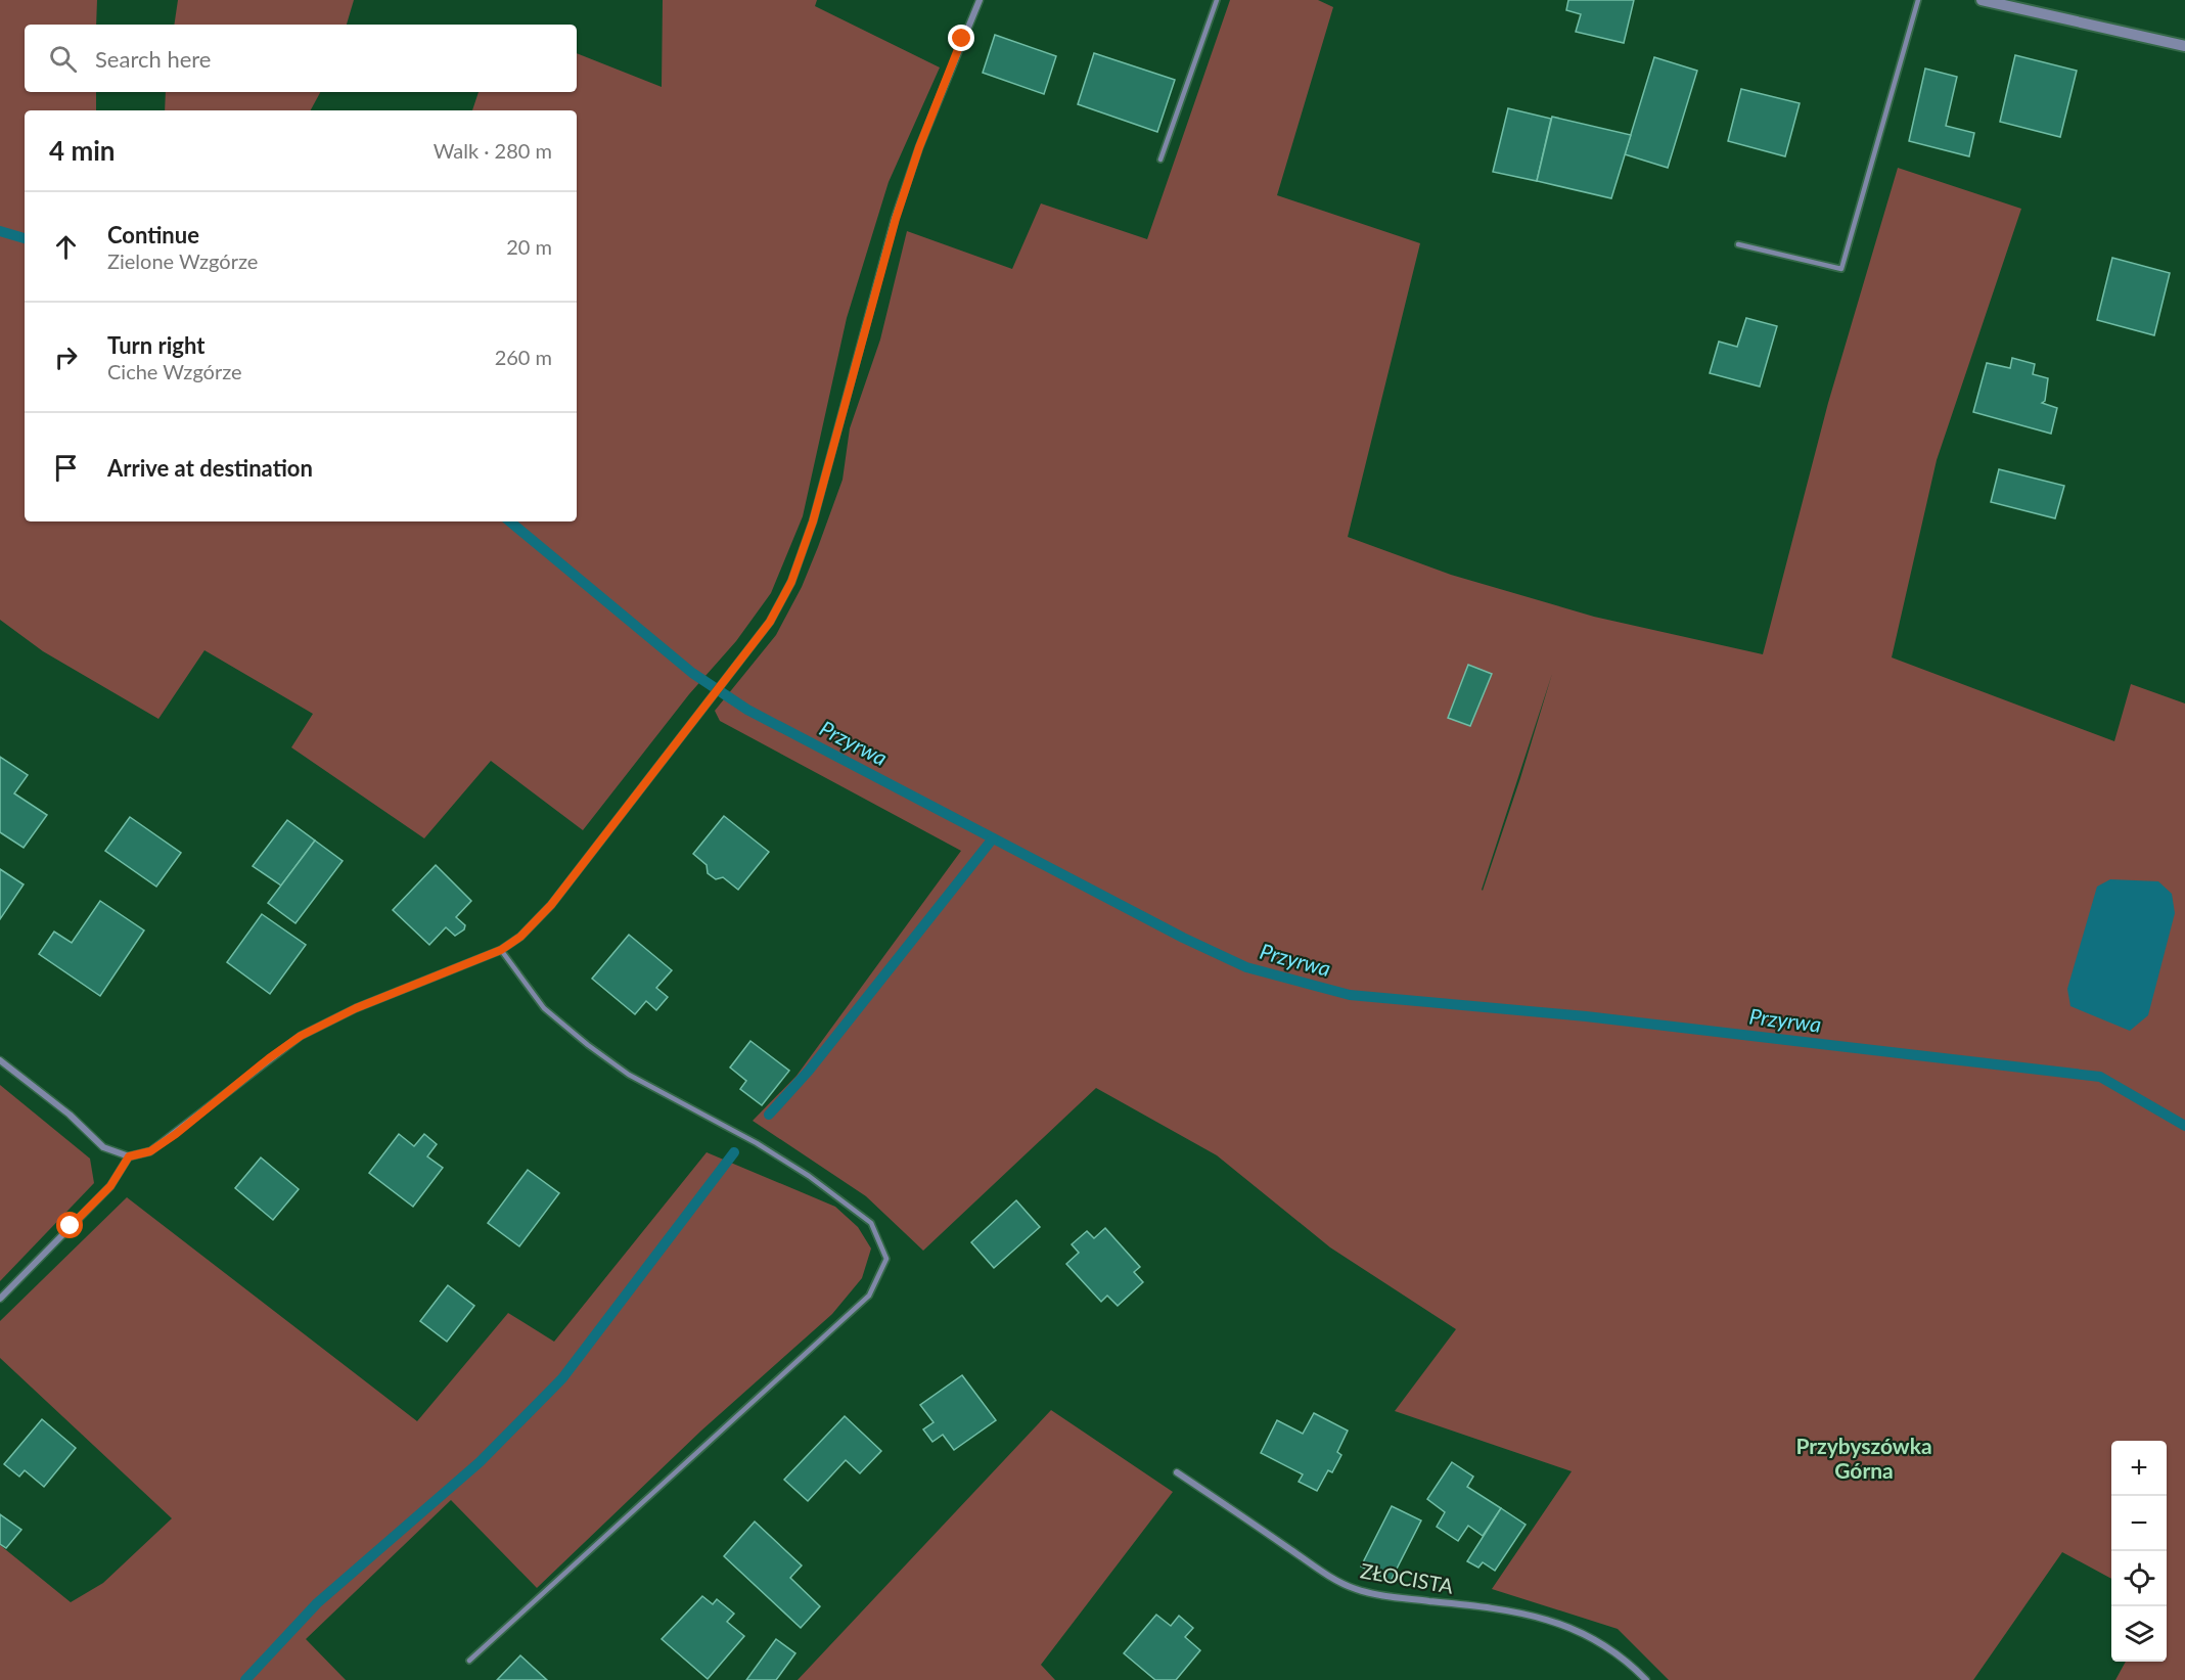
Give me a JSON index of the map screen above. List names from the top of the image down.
{
  "streets": {
    "street": ["ZŁOCISTA"]
  },
  "districts": ["Przybyszówka Górna"],
  "water": ["Przyrwa"],
  "page": {
    "search": "Search here",
    "heading": ["4 min", "Walk · 280 m"],
    "list": [
      ["Continue", "Zielone Wzgórze", "20 m"],
      ["Turn right", "Ciche Wzgórze", "260 m"],
      "Arrive at destination"
    ],
    "map_buttons": ["+", "−"]
  }
}
